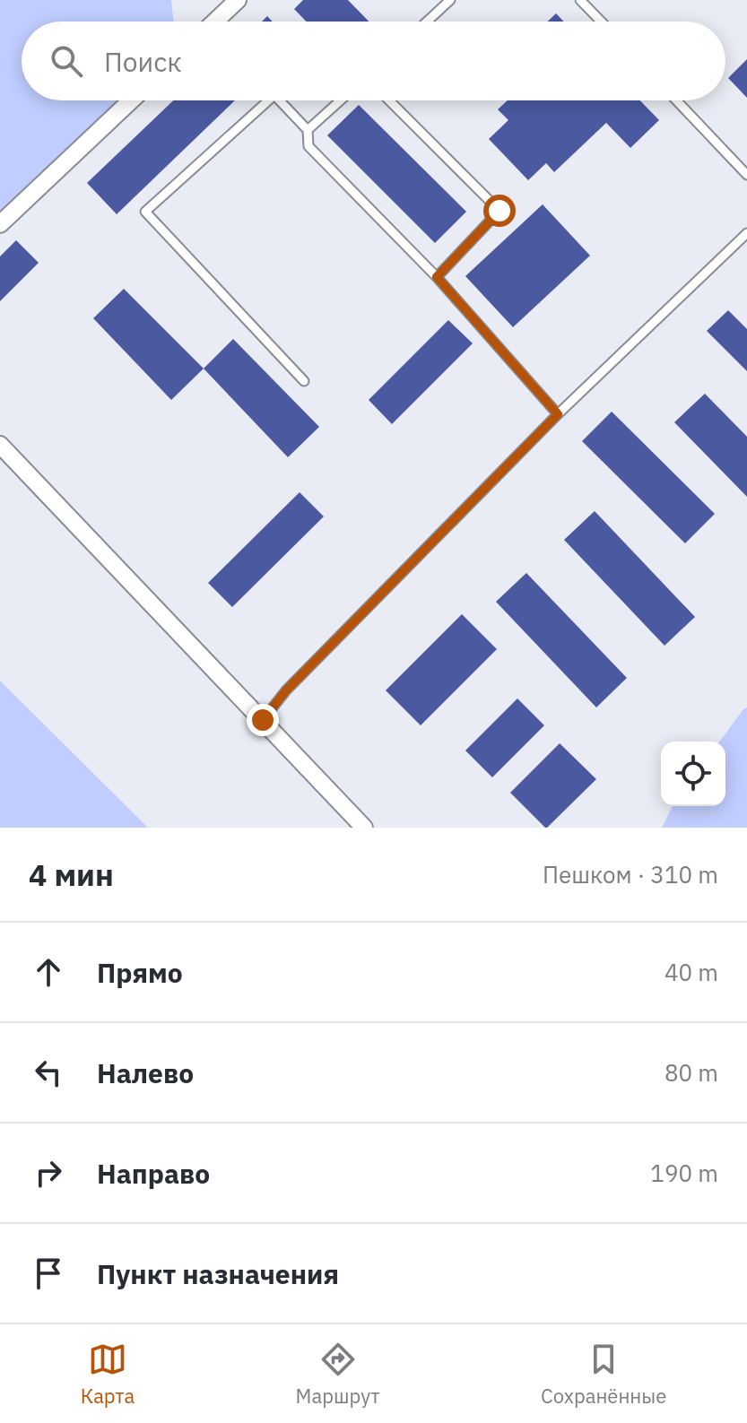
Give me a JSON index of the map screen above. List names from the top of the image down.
{
  "page": {
    "search": "Поиск",
    "heading": ["4 мин", "Пешком · 310 m"],
    "list": [
      ["Прямо", "40 m"],
      ["Налево", "80 m"],
      ["Направо", "190 m"],
      "Пункт назначения"
    ],
    "nav": ["Карта", "Маршрут", "Сохранённые"]
  }
}
